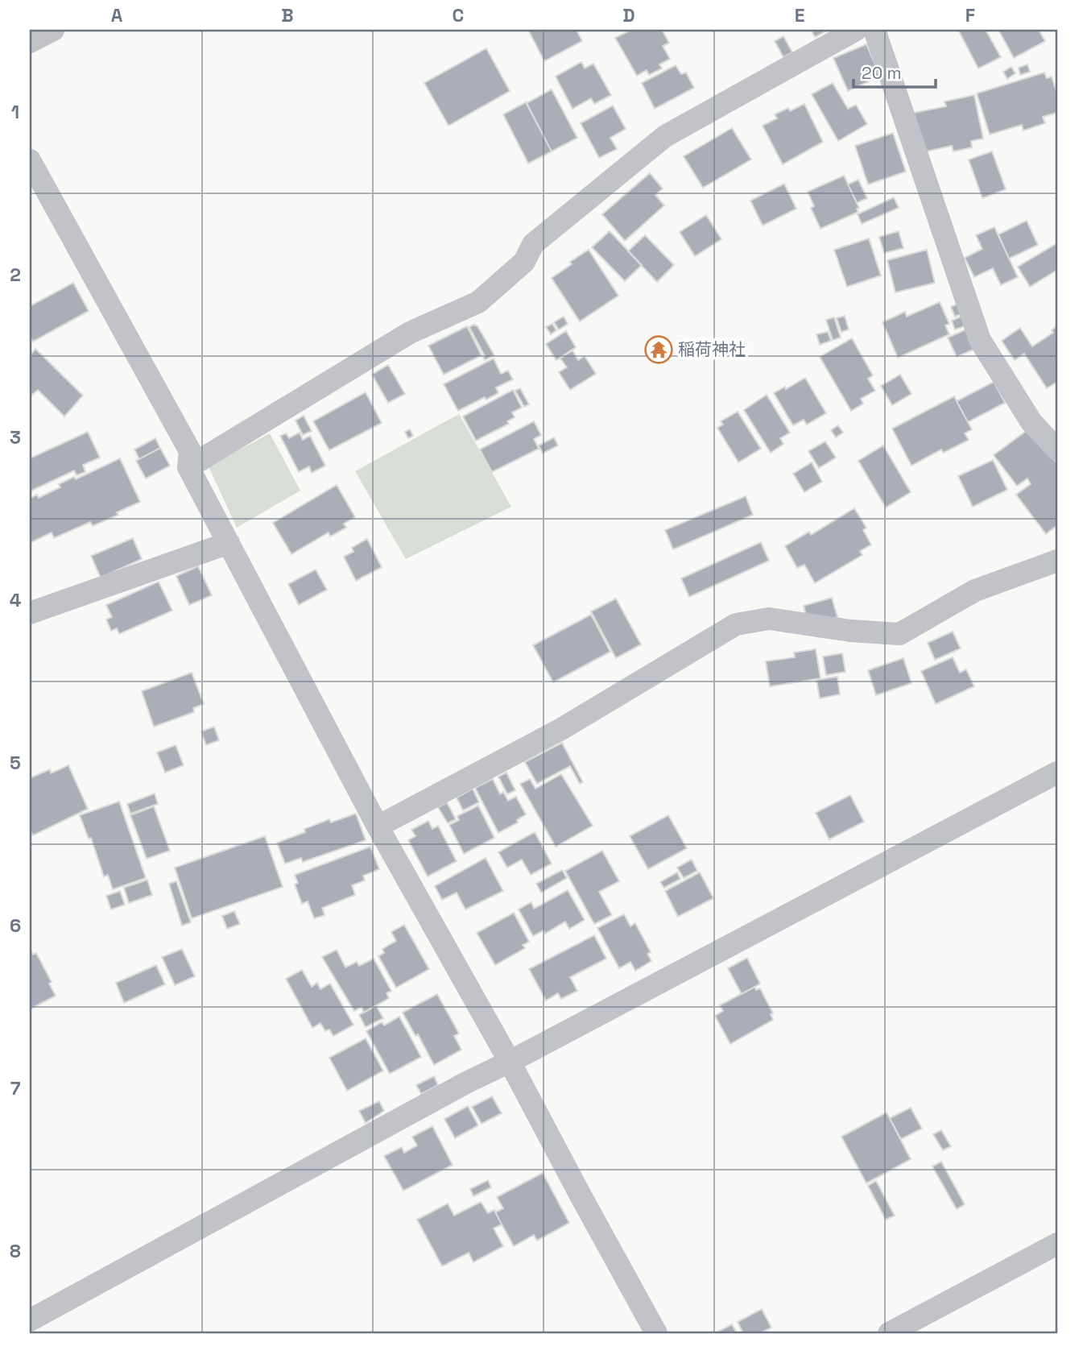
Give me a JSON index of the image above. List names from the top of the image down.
{
  "places": {
    "temple": ["稲荷神社"]
  },
  "scale_bar": "20 m",
  "grid": {
    "columns": [
      "A",
      "B",
      "C",
      "D",
      "E",
      "F"
    ],
    "rows": [
      "1",
      "2",
      "3",
      "4",
      "5",
      "6",
      "7",
      "8"
    ]
  }
}
